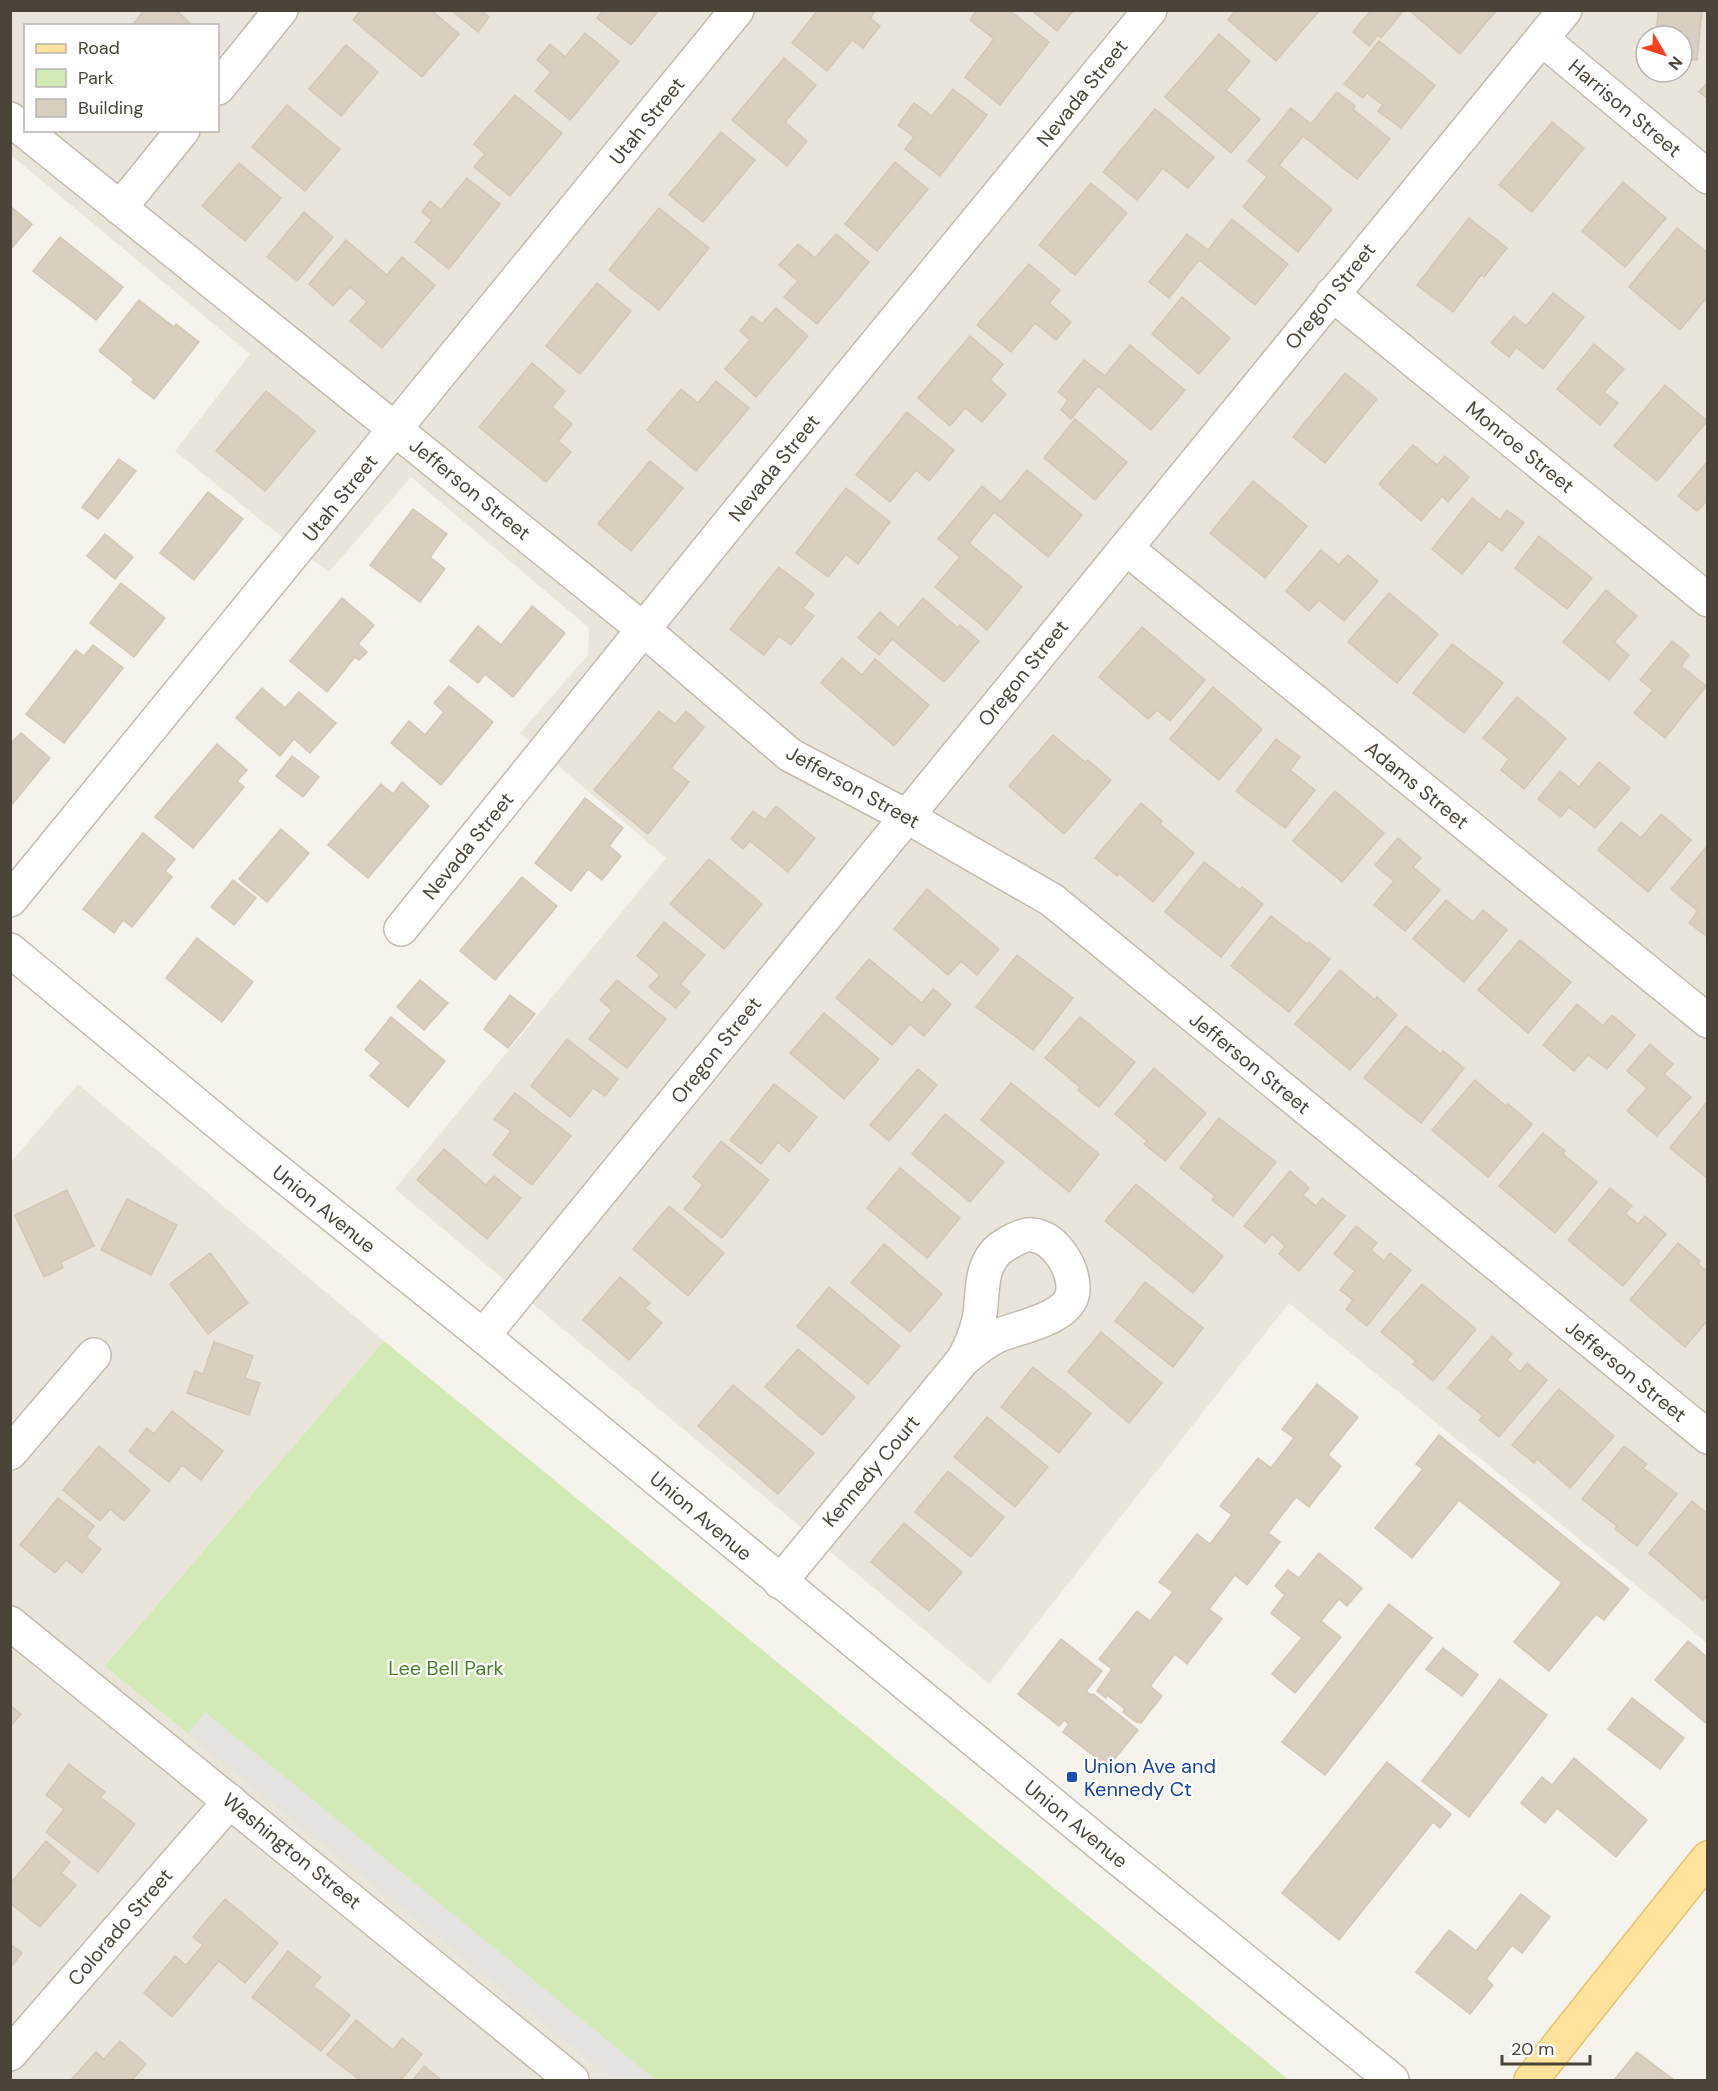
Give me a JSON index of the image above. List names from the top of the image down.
{
  "streets": {
    "street": [
      "Nevada Street",
      "Harrison Street",
      "Utah Street",
      "Oregon Street",
      "Monroe Street",
      "Jefferson Street",
      "Adams Street",
      "Union Avenue",
      "Kennedy Court",
      "Washington Street",
      "Colorado Street"
    ]
  },
  "crossings": [
    ["Nevada Street", "Jefferson Street"],
    ["Harrison Street", "Oregon Street"],
    ["Utah Street", "Jefferson Street"],
    ["Oregon Street", "Monroe Street"],
    ["Oregon Street", "Jefferson Street"],
    ["Oregon Street", "Adams Street"],
    ["Oregon Street", "Union Avenue"],
    ["Union Avenue", "Kennedy Court"],
    ["Washington Street", "Colorado Street"]
  ],
  "parks": ["Lee Bell Park"],
  "places": {
    "transit": ["Union Ave and Kennedy Ct"]
  },
  "legend": ["Road", "Park", "Building"],
  "scale_bar": "20 m",
  "north": "bottom right"
}
